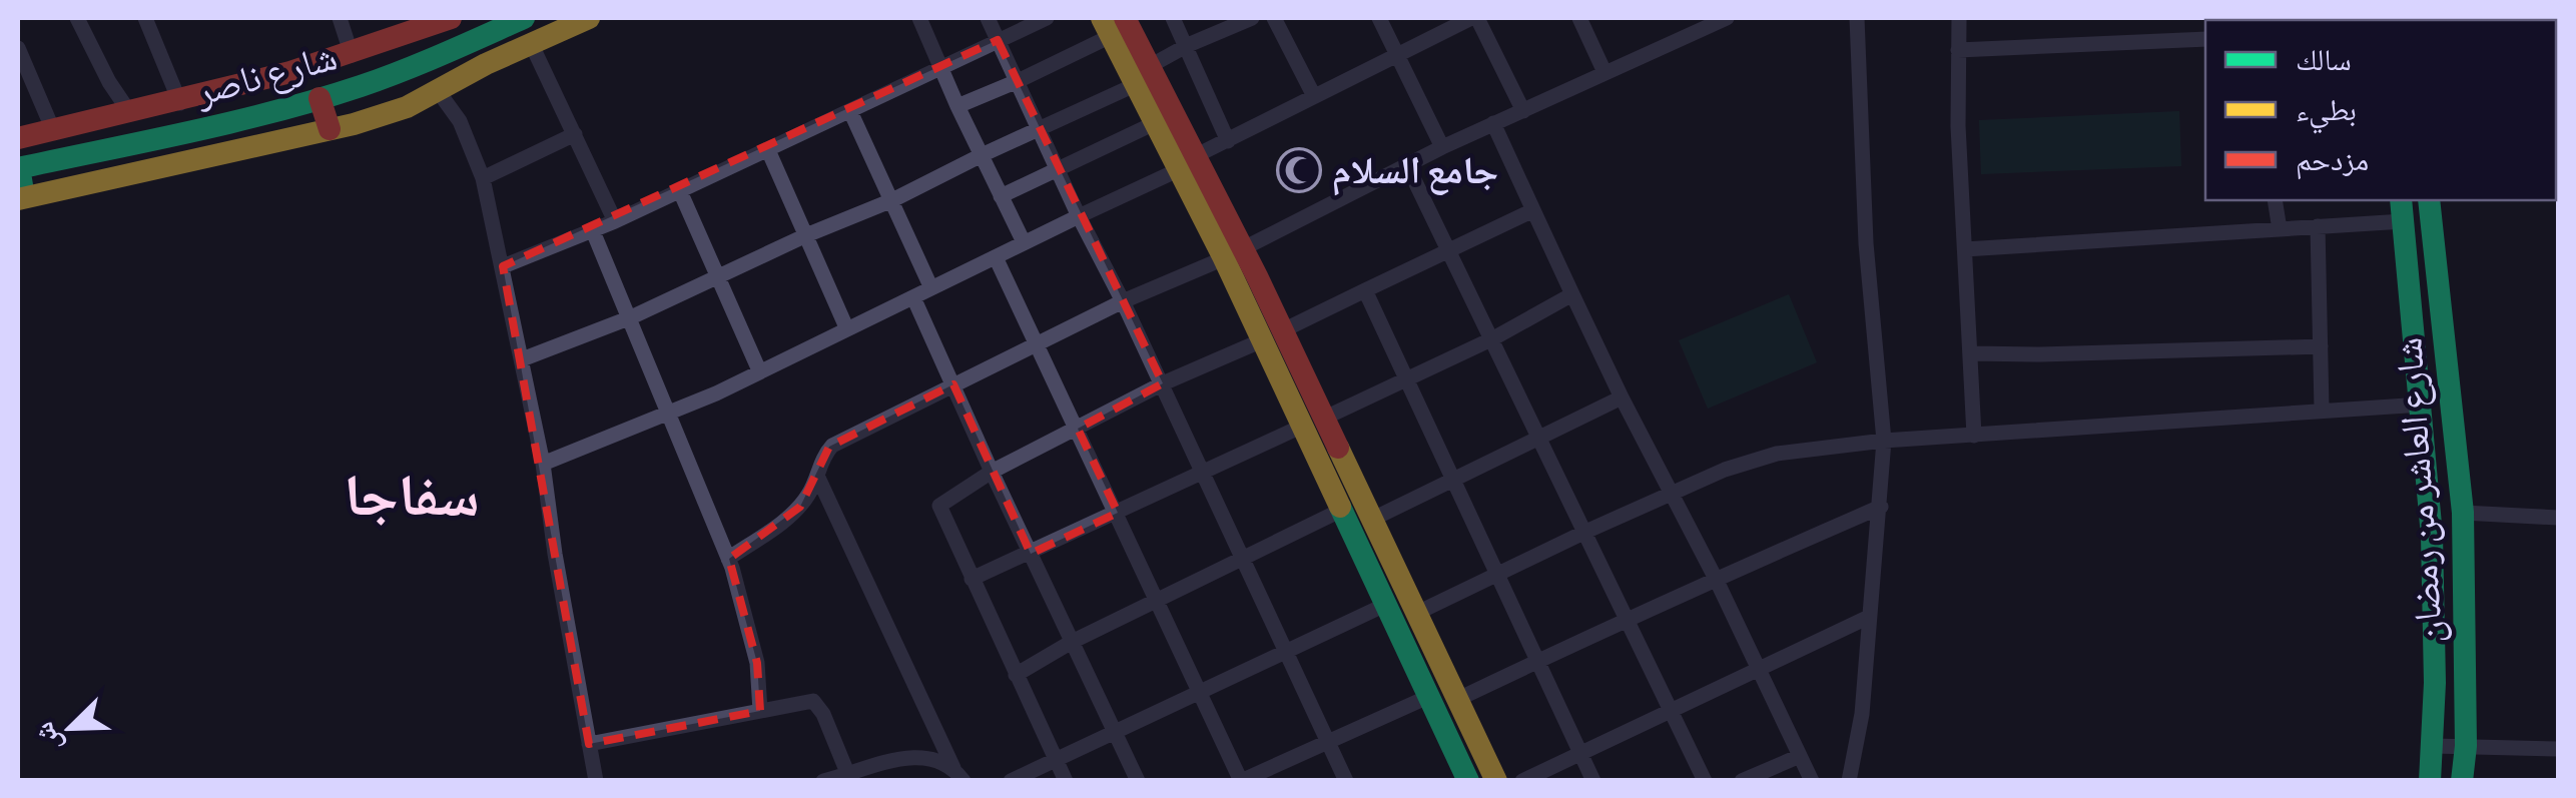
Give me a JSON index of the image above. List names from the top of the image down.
{
  "streets": {
    "main road": ["شارع ناصر", "شارع العاشر من رمضان"]
  },
  "districts": ["سفاجا"],
  "places": {
    "mosque": ["جامع السلام"]
  },
  "legend": ["سالك", "بطيء", "مزدحم"],
  "north": "bottom left"
}
